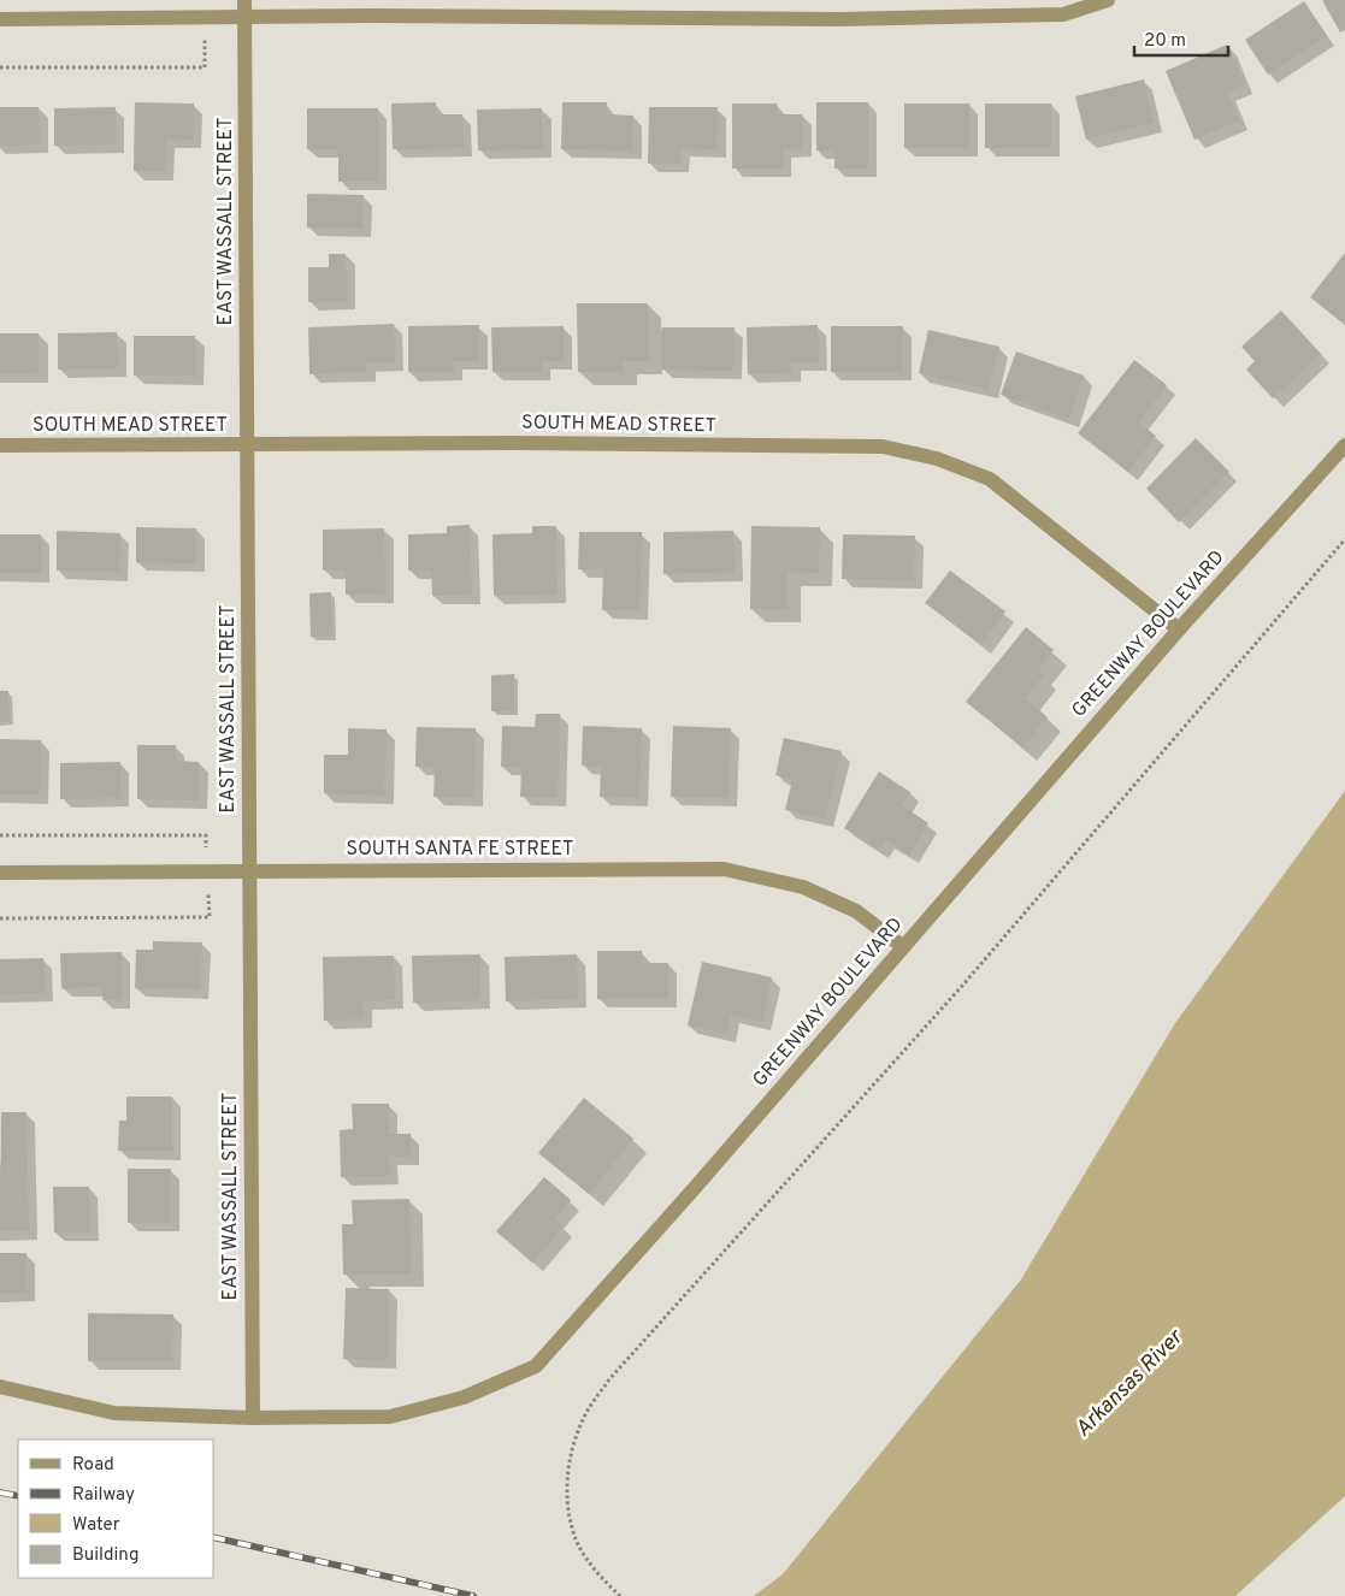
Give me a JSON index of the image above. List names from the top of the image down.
{
  "streets": {
    "street": [
      "EAST WASSALL STREET",
      "SOUTH MEAD STREET",
      "GREENWAY BOULEVARD",
      "SOUTH SANTA FE STREET"
    ]
  },
  "crossings": [
    ["EAST WASSALL STREET", "SOUTH MEAD STREET"],
    ["EAST WASSALL STREET", "GREENWAY BOULEVARD"],
    ["EAST WASSALL STREET", "SOUTH SANTA FE STREET"],
    ["SOUTH MEAD STREET", "GREENWAY BOULEVARD"],
    ["GREENWAY BOULEVARD", "SOUTH SANTA FE STREET"]
  ],
  "water": ["Arkansas River"],
  "legend": [
    "Road",
    "Railway",
    "Water",
    "Building"
  ],
  "scale_bar": "20 m"
}
